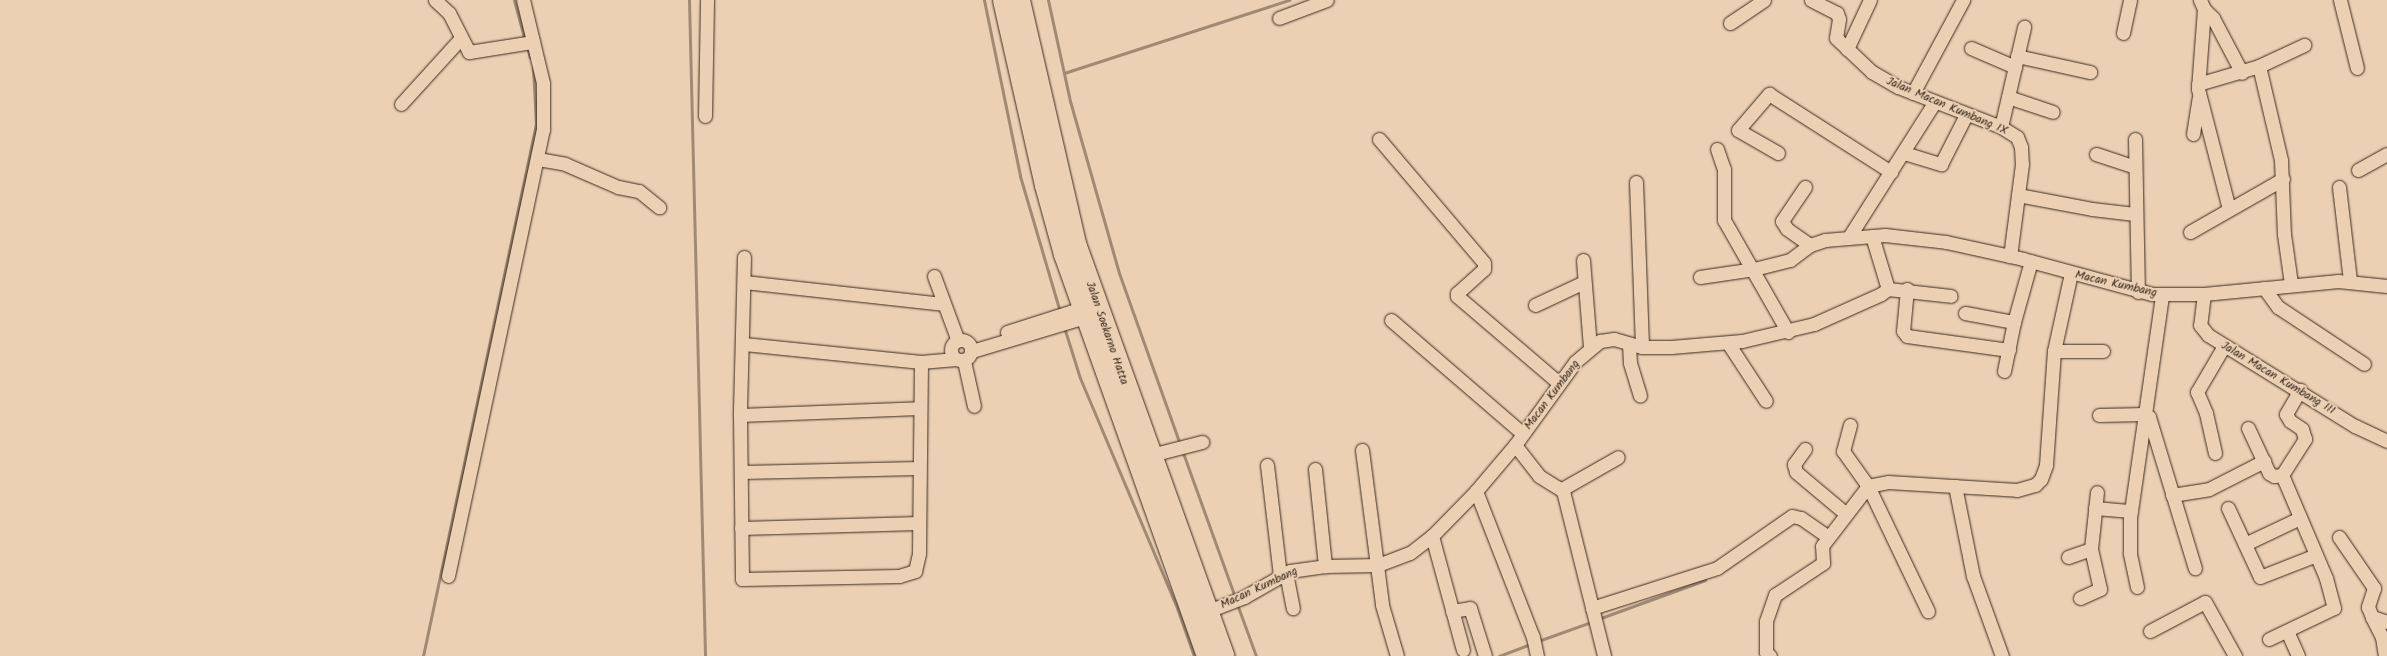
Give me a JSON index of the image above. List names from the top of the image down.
{
  "streets": {
    "highway": ["Jalan Soekarno Hatta"],
    "street": ["Jalan Macan Kumbang IX", "Macan Kumbang", "Jalan Macan Kumbang III"]
  },
  "crossings": [
    ["Jalan Macan Kumbang IX", "Macan Kumbang"],
    ["Macan Kumbang", "Jalan Soekarno Hatta"],
    ["Macan Kumbang", "Jalan Macan Kumbang III"]
  ]
}
